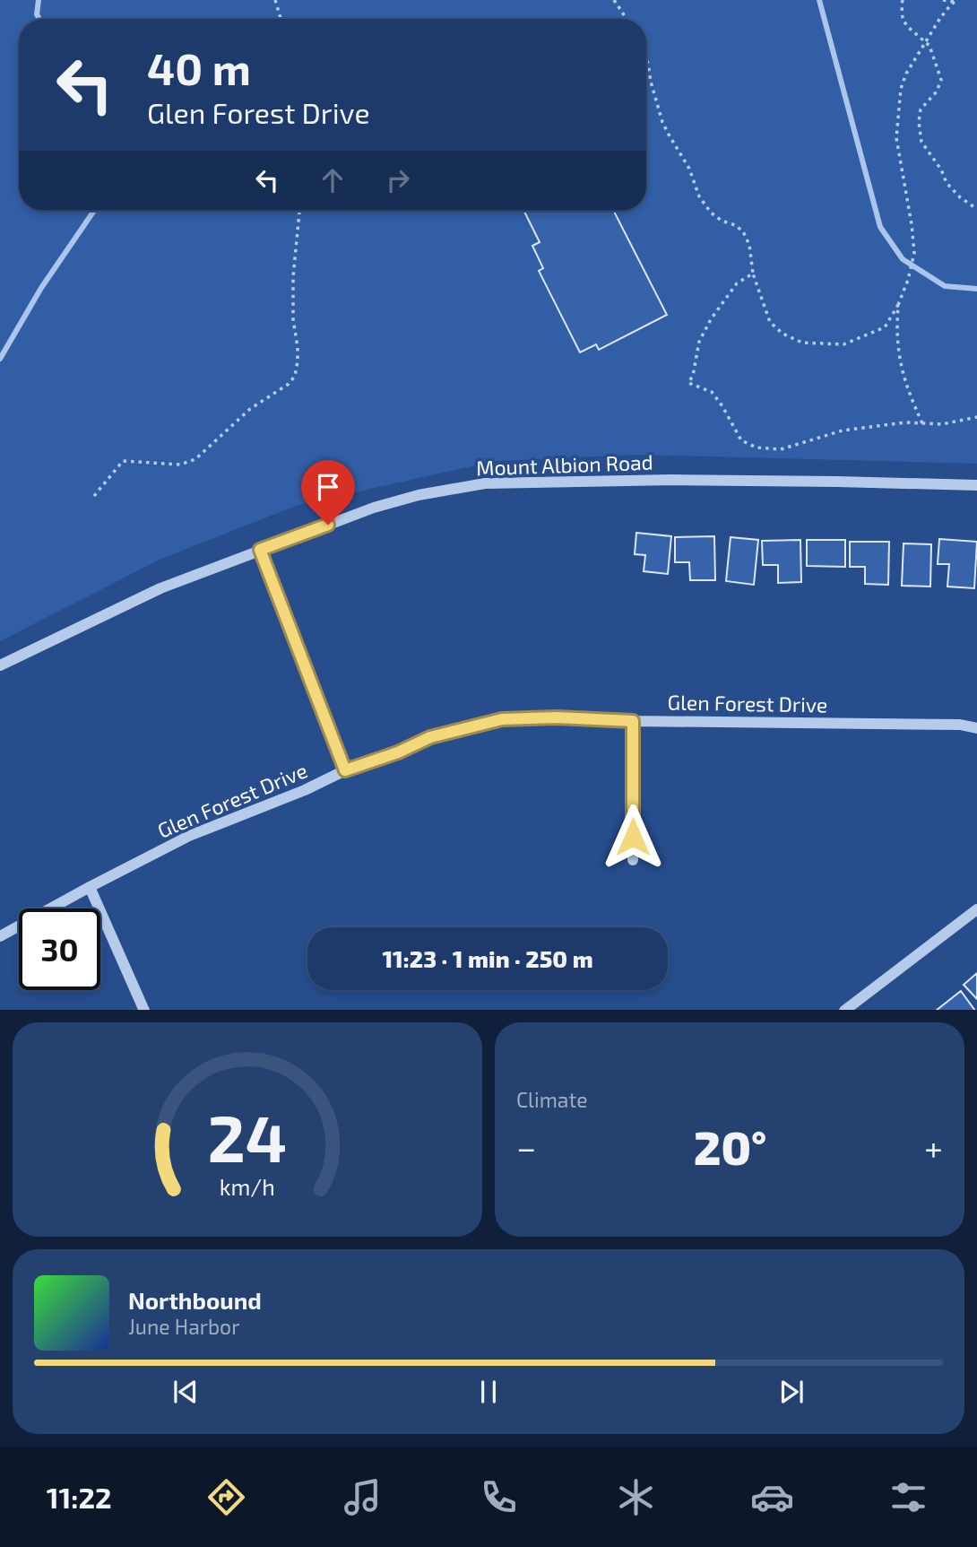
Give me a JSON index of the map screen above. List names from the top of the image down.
{
  "streets": {
    "street": ["Mount Albion Road", "Glen Forest Drive"]
  },
  "page": {
    "turn": ["40 m", "Glen Forest Drive"],
    "limit": "30",
    "trip": "11:23 · 1 min · 250 m",
    "tile": "Climate",
    "heat": ["−", "20°", "+"],
    "song": ["Northbound", "June Harbor"],
    "tabs": "11:22",
    "gauge": ["24", "km/h"]
  }
}
